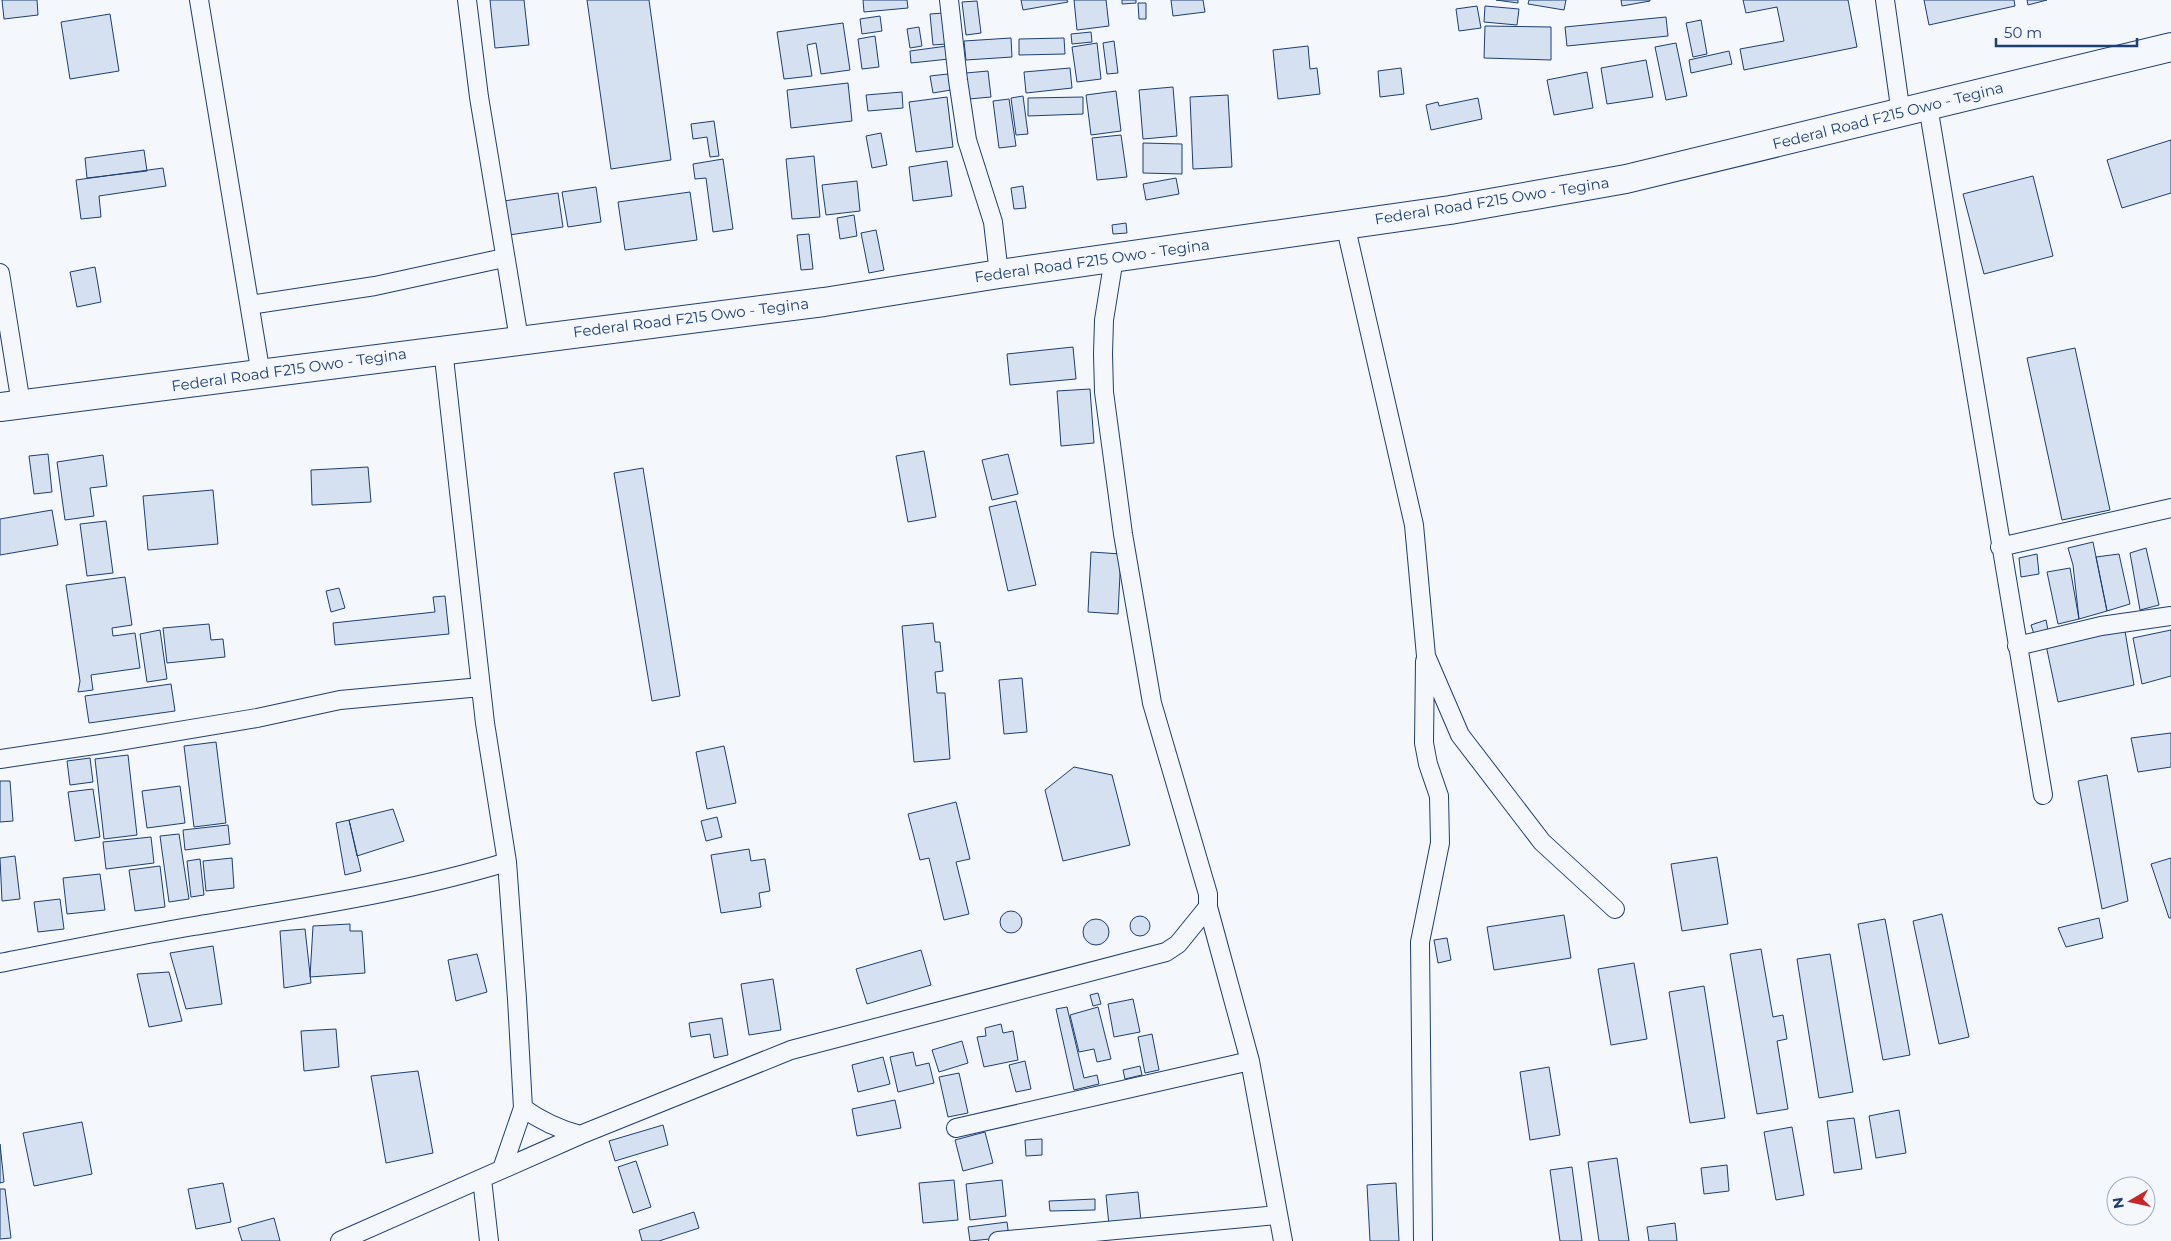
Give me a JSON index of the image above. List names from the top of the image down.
{
  "streets": {
    "main road": ["Federal Road F215 Owo - Tegina"]
  },
  "scale_bar": "50 m",
  "north": "left"
}
